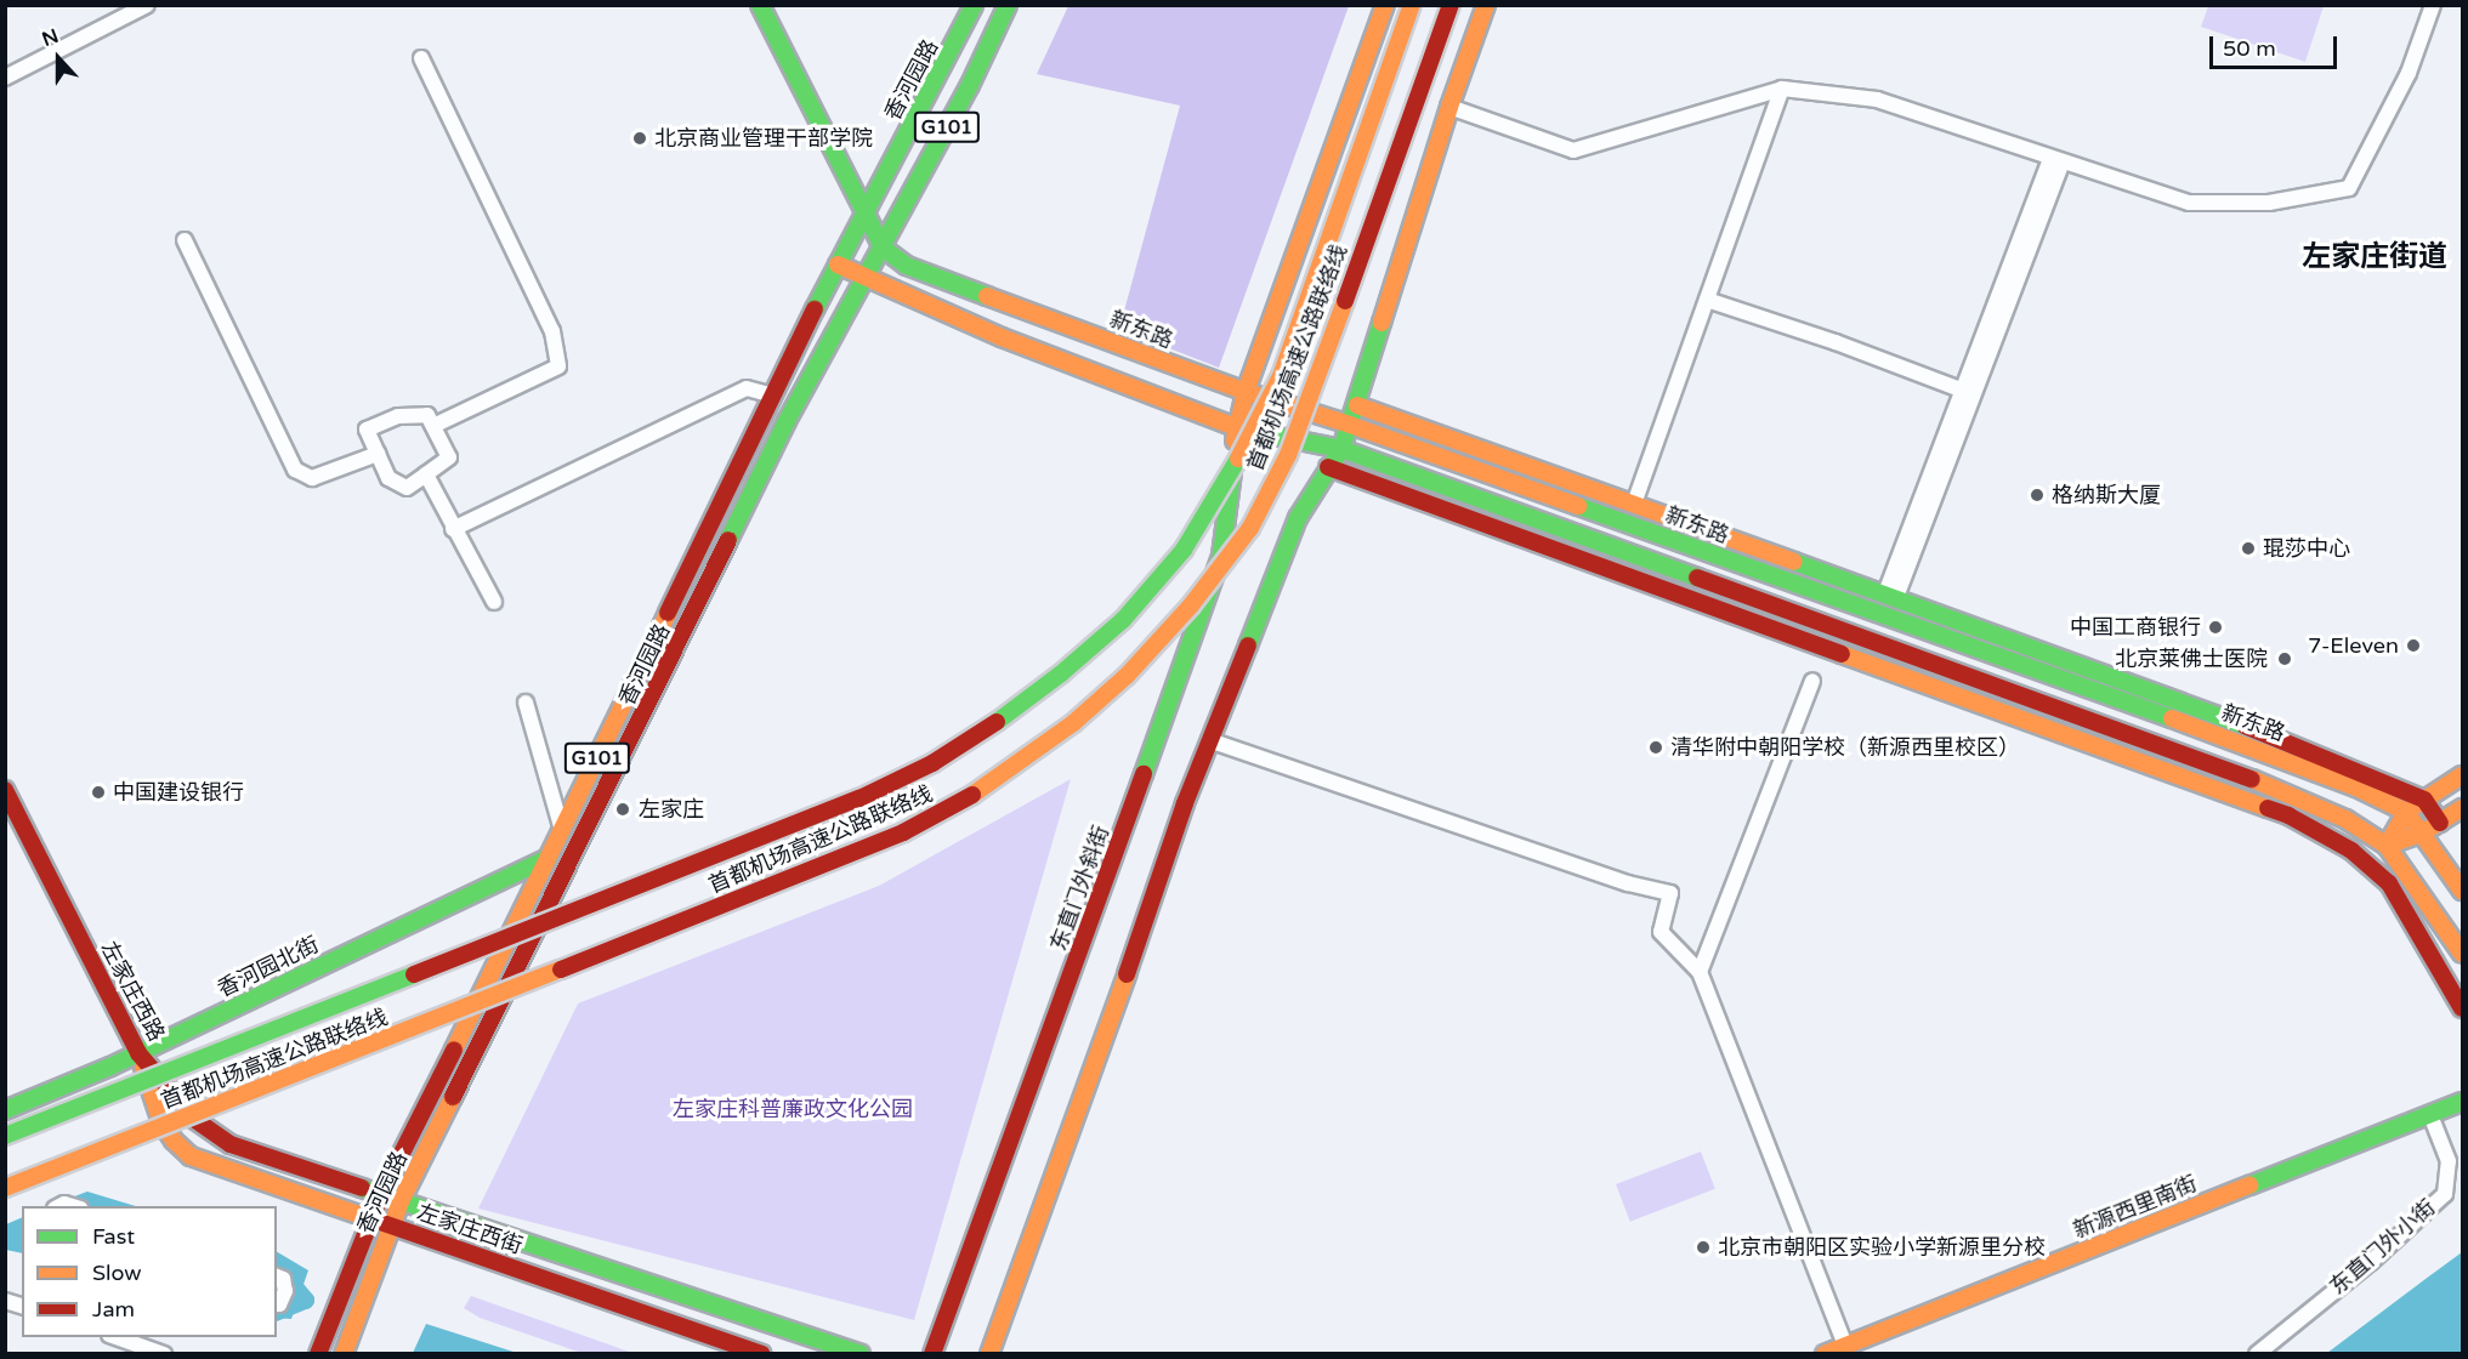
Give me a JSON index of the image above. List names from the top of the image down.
{
  "streets": {
    "main road": [
      "香河园路",
      "G101",
      "新东路",
      "首都机场高速公路联络线",
      "东直门外斜街",
      "香河园北街",
      "左家庄西路",
      "新源西里南街",
      "左家庄西街"
    ],
    "street": ["东直门外小街"]
  },
  "crossings": [
    ["香河园路", "新东路"],
    ["香河园路", "香河园北街"],
    ["香河园路", "左家庄西路"],
    ["香河园路", "左家庄西街"],
    ["新东路", "东直门外斜街"],
    ["香河园北街", "左家庄西路"],
    ["香河园北街", "左家庄西街"],
    ["左家庄西路", "左家庄西街"],
    ["新源西里南街", "东直门外小街"]
  ],
  "districts": ["左家庄街道"],
  "parks": ["左家庄科普廉政文化公园"],
  "places": [
    "北京商业管理干部学院",
    "格纳斯大厦",
    "琨莎中心",
    "中国工商银行",
    "7-Eleven",
    "北京莱佛士医院",
    "清华附中朝阳学校（新源西里校区）",
    "中国建设银行",
    "左家庄",
    "北京市朝阳区实验小学新源里分校"
  ],
  "legend": ["Fast", "Slow", "Jam"],
  "scale_bar": "50 m",
  "north": "top"
}
